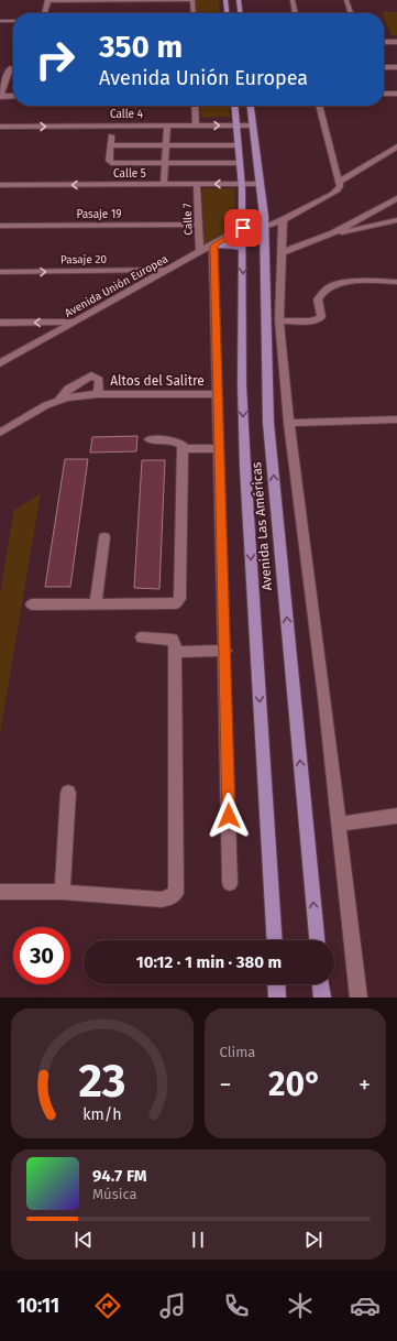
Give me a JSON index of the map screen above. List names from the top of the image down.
{
  "streets": {
    "main road": ["Avenida Las Américas"],
    "street": [
      "Calle 4",
      "Calle 5",
      "Pasaje 19",
      "Calle 7",
      "Pasaje 20",
      "Avenida Unión Europea",
      "Altos del Salitre"
    ]
  },
  "crossings": [
    ["Calle 4", "Avenida Las Américas"],
    ["Calle 5", "Calle 7"],
    ["Calle 5", "Avenida Las Américas"],
    ["Pasaje 19", "Calle 7"],
    ["Calle 7", "Avenida Unión Europea"],
    ["Pasaje 20", "Avenida Unión Europea"],
    ["Avenida Unión Europea", "Avenida Las Américas"]
  ],
  "page": {
    "turn": ["350 m", "Avenida Unión Europea"],
    "limit": "30",
    "trip": "10:12 · 1 min · 380 m",
    "tile": "Clima",
    "heat": ["−", "20°", "+"],
    "song": ["94.7 FM", "Música"],
    "tabs": "10:11",
    "gauge": ["23", "km/h"]
  }
}
